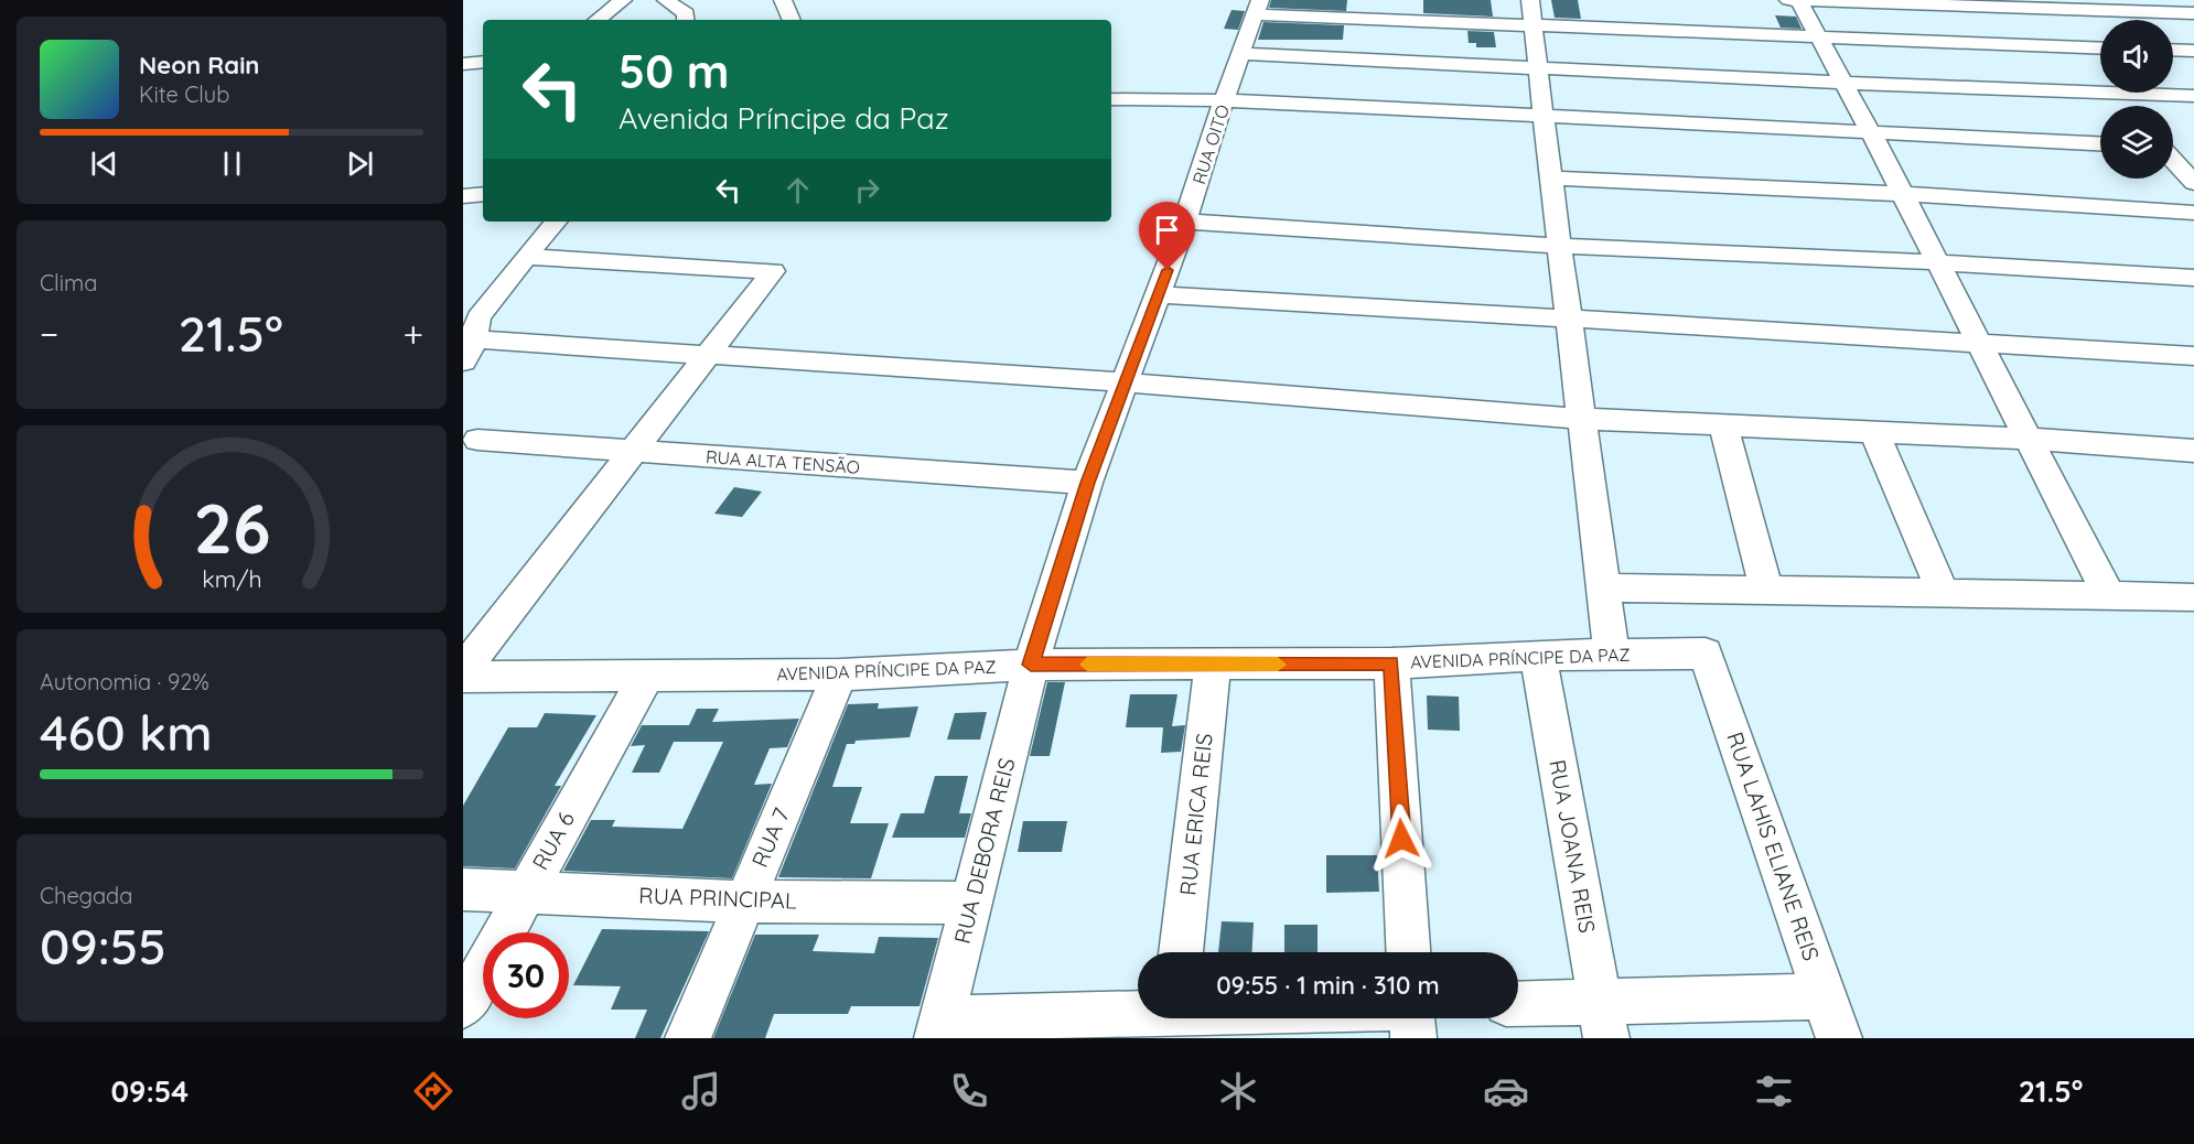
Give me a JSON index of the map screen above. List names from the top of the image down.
{
  "streets": {
    "street": [
      "RUA OITO",
      "RUA ALTA TENSÃO",
      "AVENIDA PRÍNCIPE DA PAZ",
      "RUA ERICA REIS",
      "RUA 7",
      "RUA 6",
      "RUA JOANA REIS",
      "RUA LAHIS ELIANE REIS",
      "RUA DEBORA REIS",
      "RUA PRINCIPAL"
    ]
  },
  "crossings": [
    ["RUA OITO", "RUA ALTA TENSÃO"],
    ["RUA OITO", "AVENIDA PRÍNCIPE DA PAZ"],
    ["RUA OITO", "RUA DEBORA REIS"],
    ["AVENIDA PRÍNCIPE DA PAZ", "RUA ERICA REIS"],
    ["AVENIDA PRÍNCIPE DA PAZ", "RUA 7"],
    ["AVENIDA PRÍNCIPE DA PAZ", "RUA 6"],
    ["AVENIDA PRÍNCIPE DA PAZ", "RUA JOANA REIS"],
    ["AVENIDA PRÍNCIPE DA PAZ", "RUA LAHIS ELIANE REIS"],
    ["AVENIDA PRÍNCIPE DA PAZ", "RUA DEBORA REIS"],
    ["RUA 7", "RUA PRINCIPAL"],
    ["RUA 6", "RUA PRINCIPAL"],
    ["RUA DEBORA REIS", "RUA PRINCIPAL"]
  ],
  "page": {
    "turn": ["50 m", "Avenida Príncipe da Paz"],
    "song": ["Neon Rain", "Kite Club"],
    "tile": [
      "Clima",
      ["Autonomia · 92%", "460 km"],
      ["Chegada", "09:55"]
    ],
    "heat": ["−", "21.5°", "+"],
    "limit": "30",
    "trip": "09:55 · 1 min · 310 m",
    "tabs": ["09:54", "21.5°"],
    "gauge": ["26", "km/h"]
  }
}
